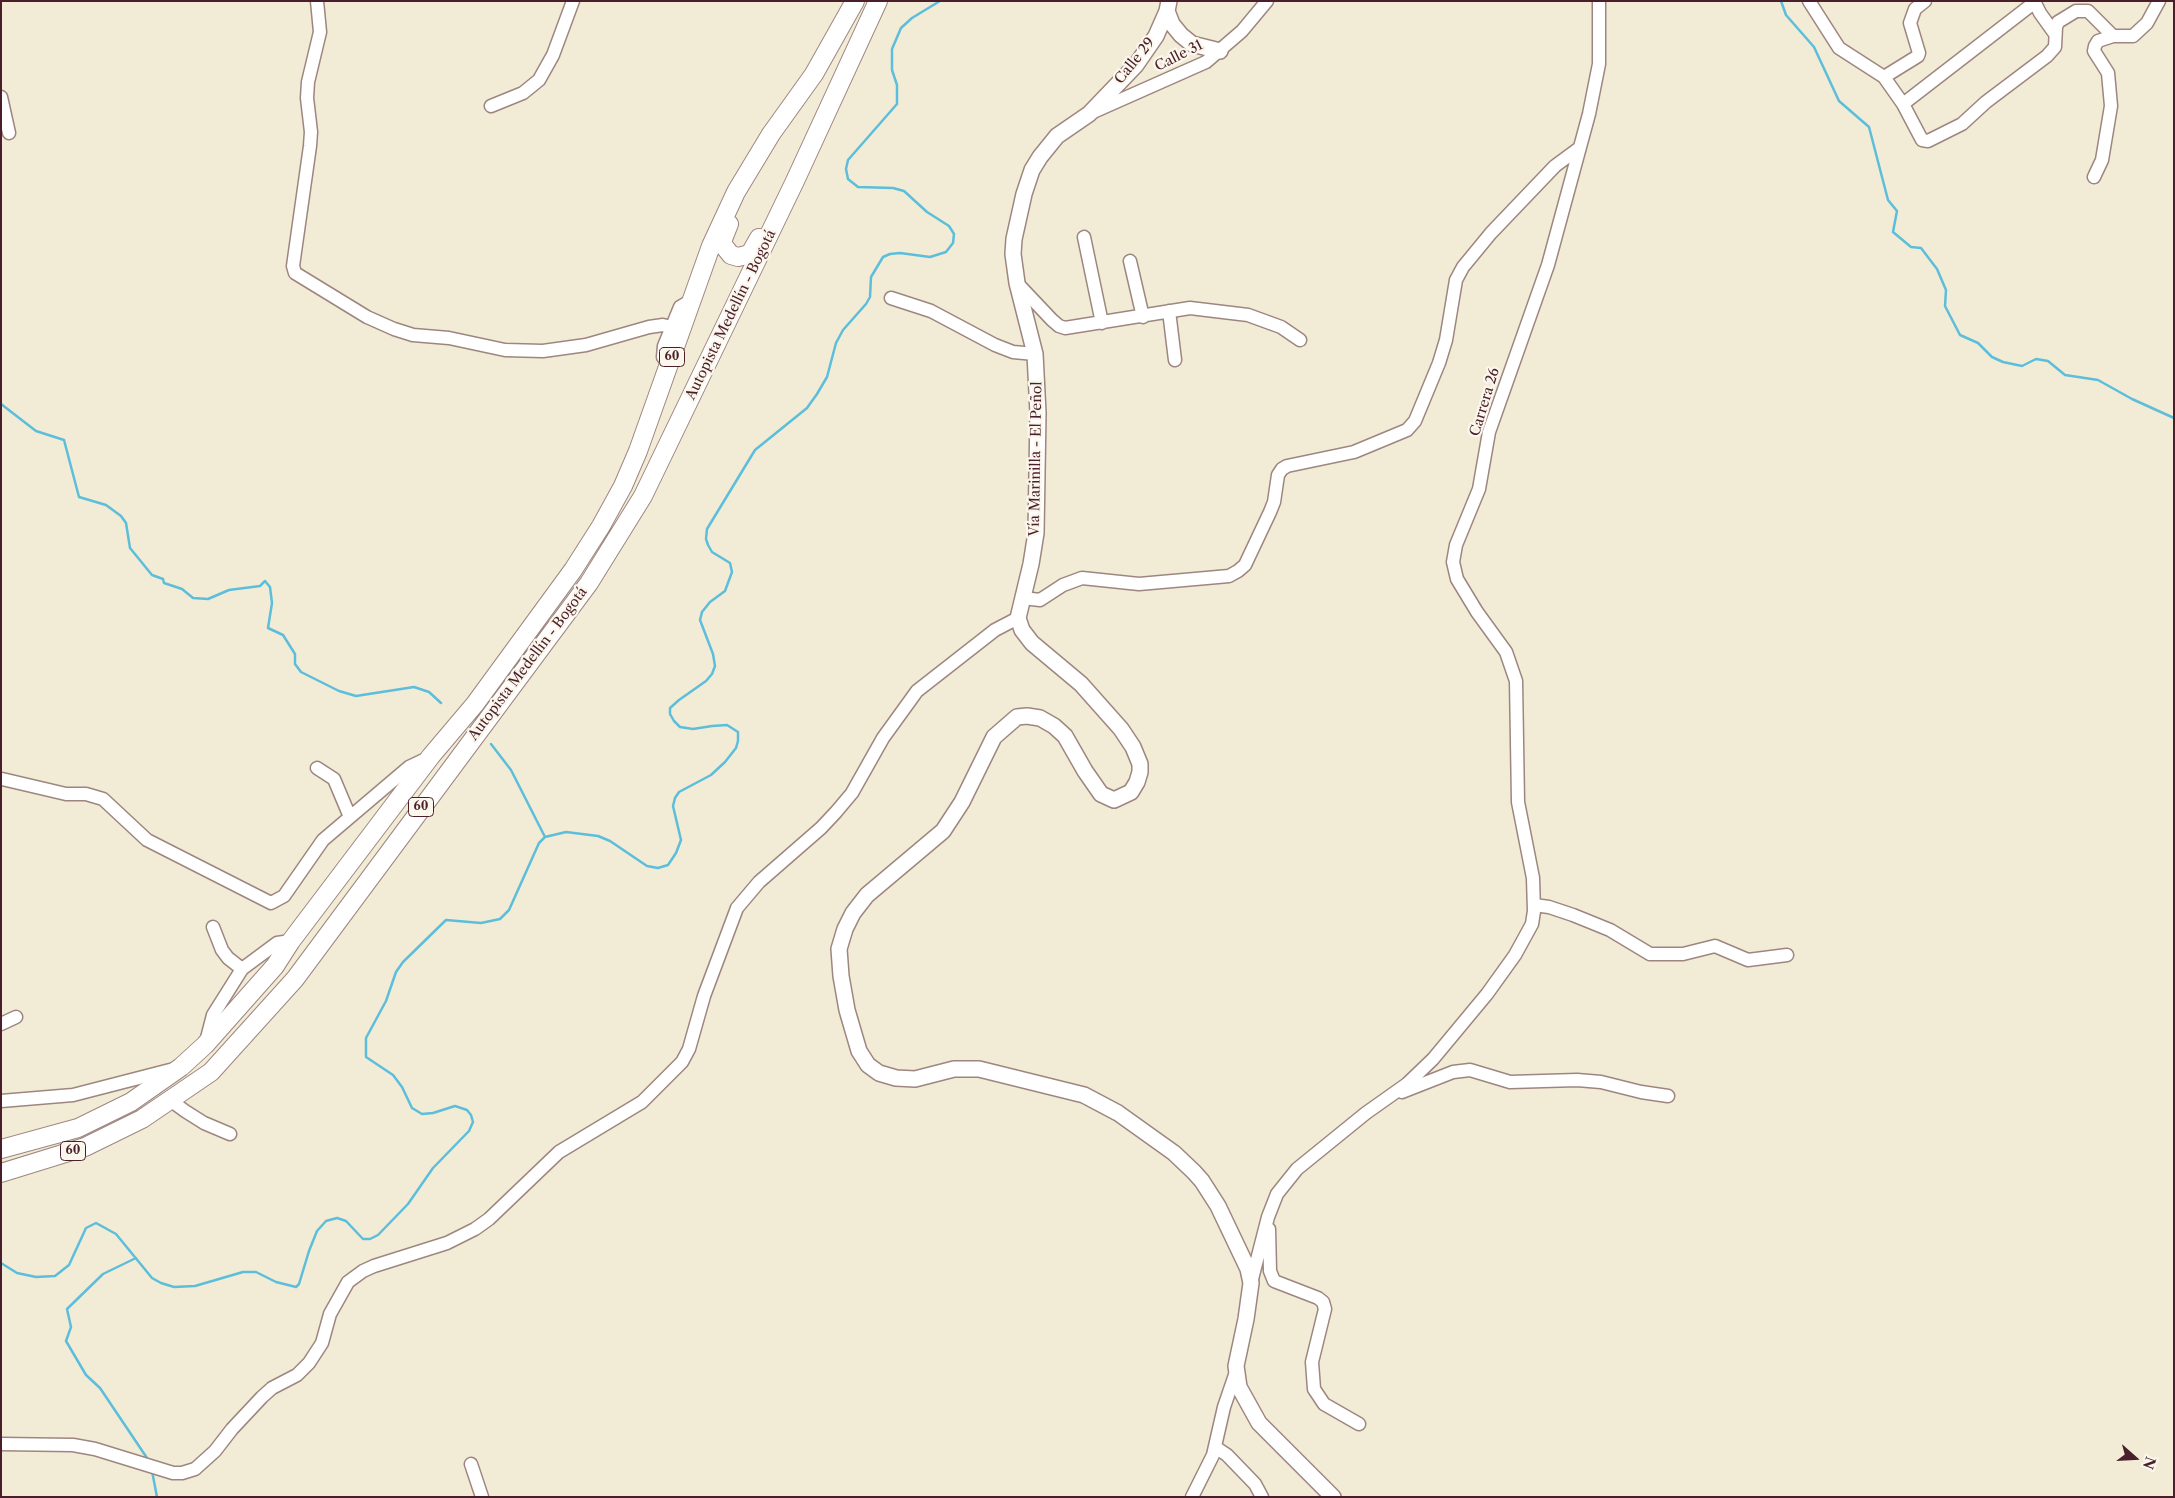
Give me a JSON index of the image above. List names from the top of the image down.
{
  "streets": {
    "highway": ["Autopista Medellín - Bogotá", "60"],
    "main road": ["Calle 29", "Vía Marinilla - El Peñol"],
    "street": ["Calle 31", "Carrera 26"]
  },
  "crossings": [
    ["Calle 31", "Calle 29"],
    ["Calle 31", "Vía Marinilla - El Peñol"],
    ["Calle 29", "Vía Marinilla - El Peñol"]
  ],
  "north": "right"
}
